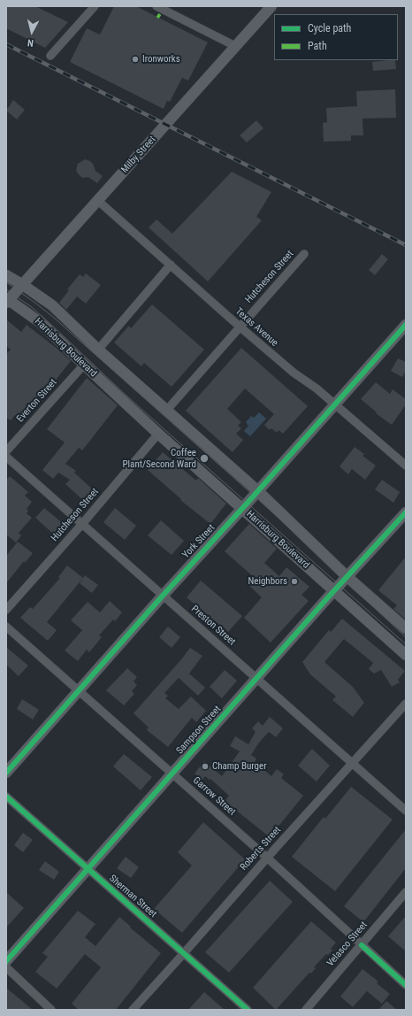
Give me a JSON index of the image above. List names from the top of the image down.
{
  "streets": {
    "main road": [
      "Milby Street",
      "Harrisburg Boulevard",
      "York Street",
      "Sampson Street"
    ],
    "street": [
      "Hutcheson Street",
      "Texas Avenue",
      "Everton Street",
      "Preston Street",
      "Garrow Street",
      "Roberts Street",
      "Sherman Street",
      "Velasco Street"
    ]
  },
  "crossings": [
    ["Milby Street", "Texas Avenue"],
    ["Milby Street", "Harrisburg Boulevard"],
    ["Hutcheson Street", "Texas Avenue"],
    ["Hutcheson Street", "Harrisburg Boulevard"],
    ["Hutcheson Street", "Preston Street"],
    ["Texas Avenue", "York Street"],
    ["Harrisburg Boulevard", "Everton Street"],
    ["Harrisburg Boulevard", "York Street"],
    ["Harrisburg Boulevard", "Sampson Street"],
    ["York Street", "Preston Street"],
    ["York Street", "Garrow Street"],
    ["Preston Street", "Sampson Street"],
    ["Preston Street", "Roberts Street"],
    ["Sampson Street", "Garrow Street"],
    ["Sampson Street", "Sherman Street"],
    ["Garrow Street", "Roberts Street"],
    ["Garrow Street", "Velasco Street"],
    ["Roberts Street", "Sherman Street"]
  ],
  "places": [
    "Ironworks",
    "Coffee Plant/Second Ward",
    "Neighbors",
    "Champ Burger"
  ],
  "legend": ["Cycle path", "Path"],
  "north": "bottom"
}
